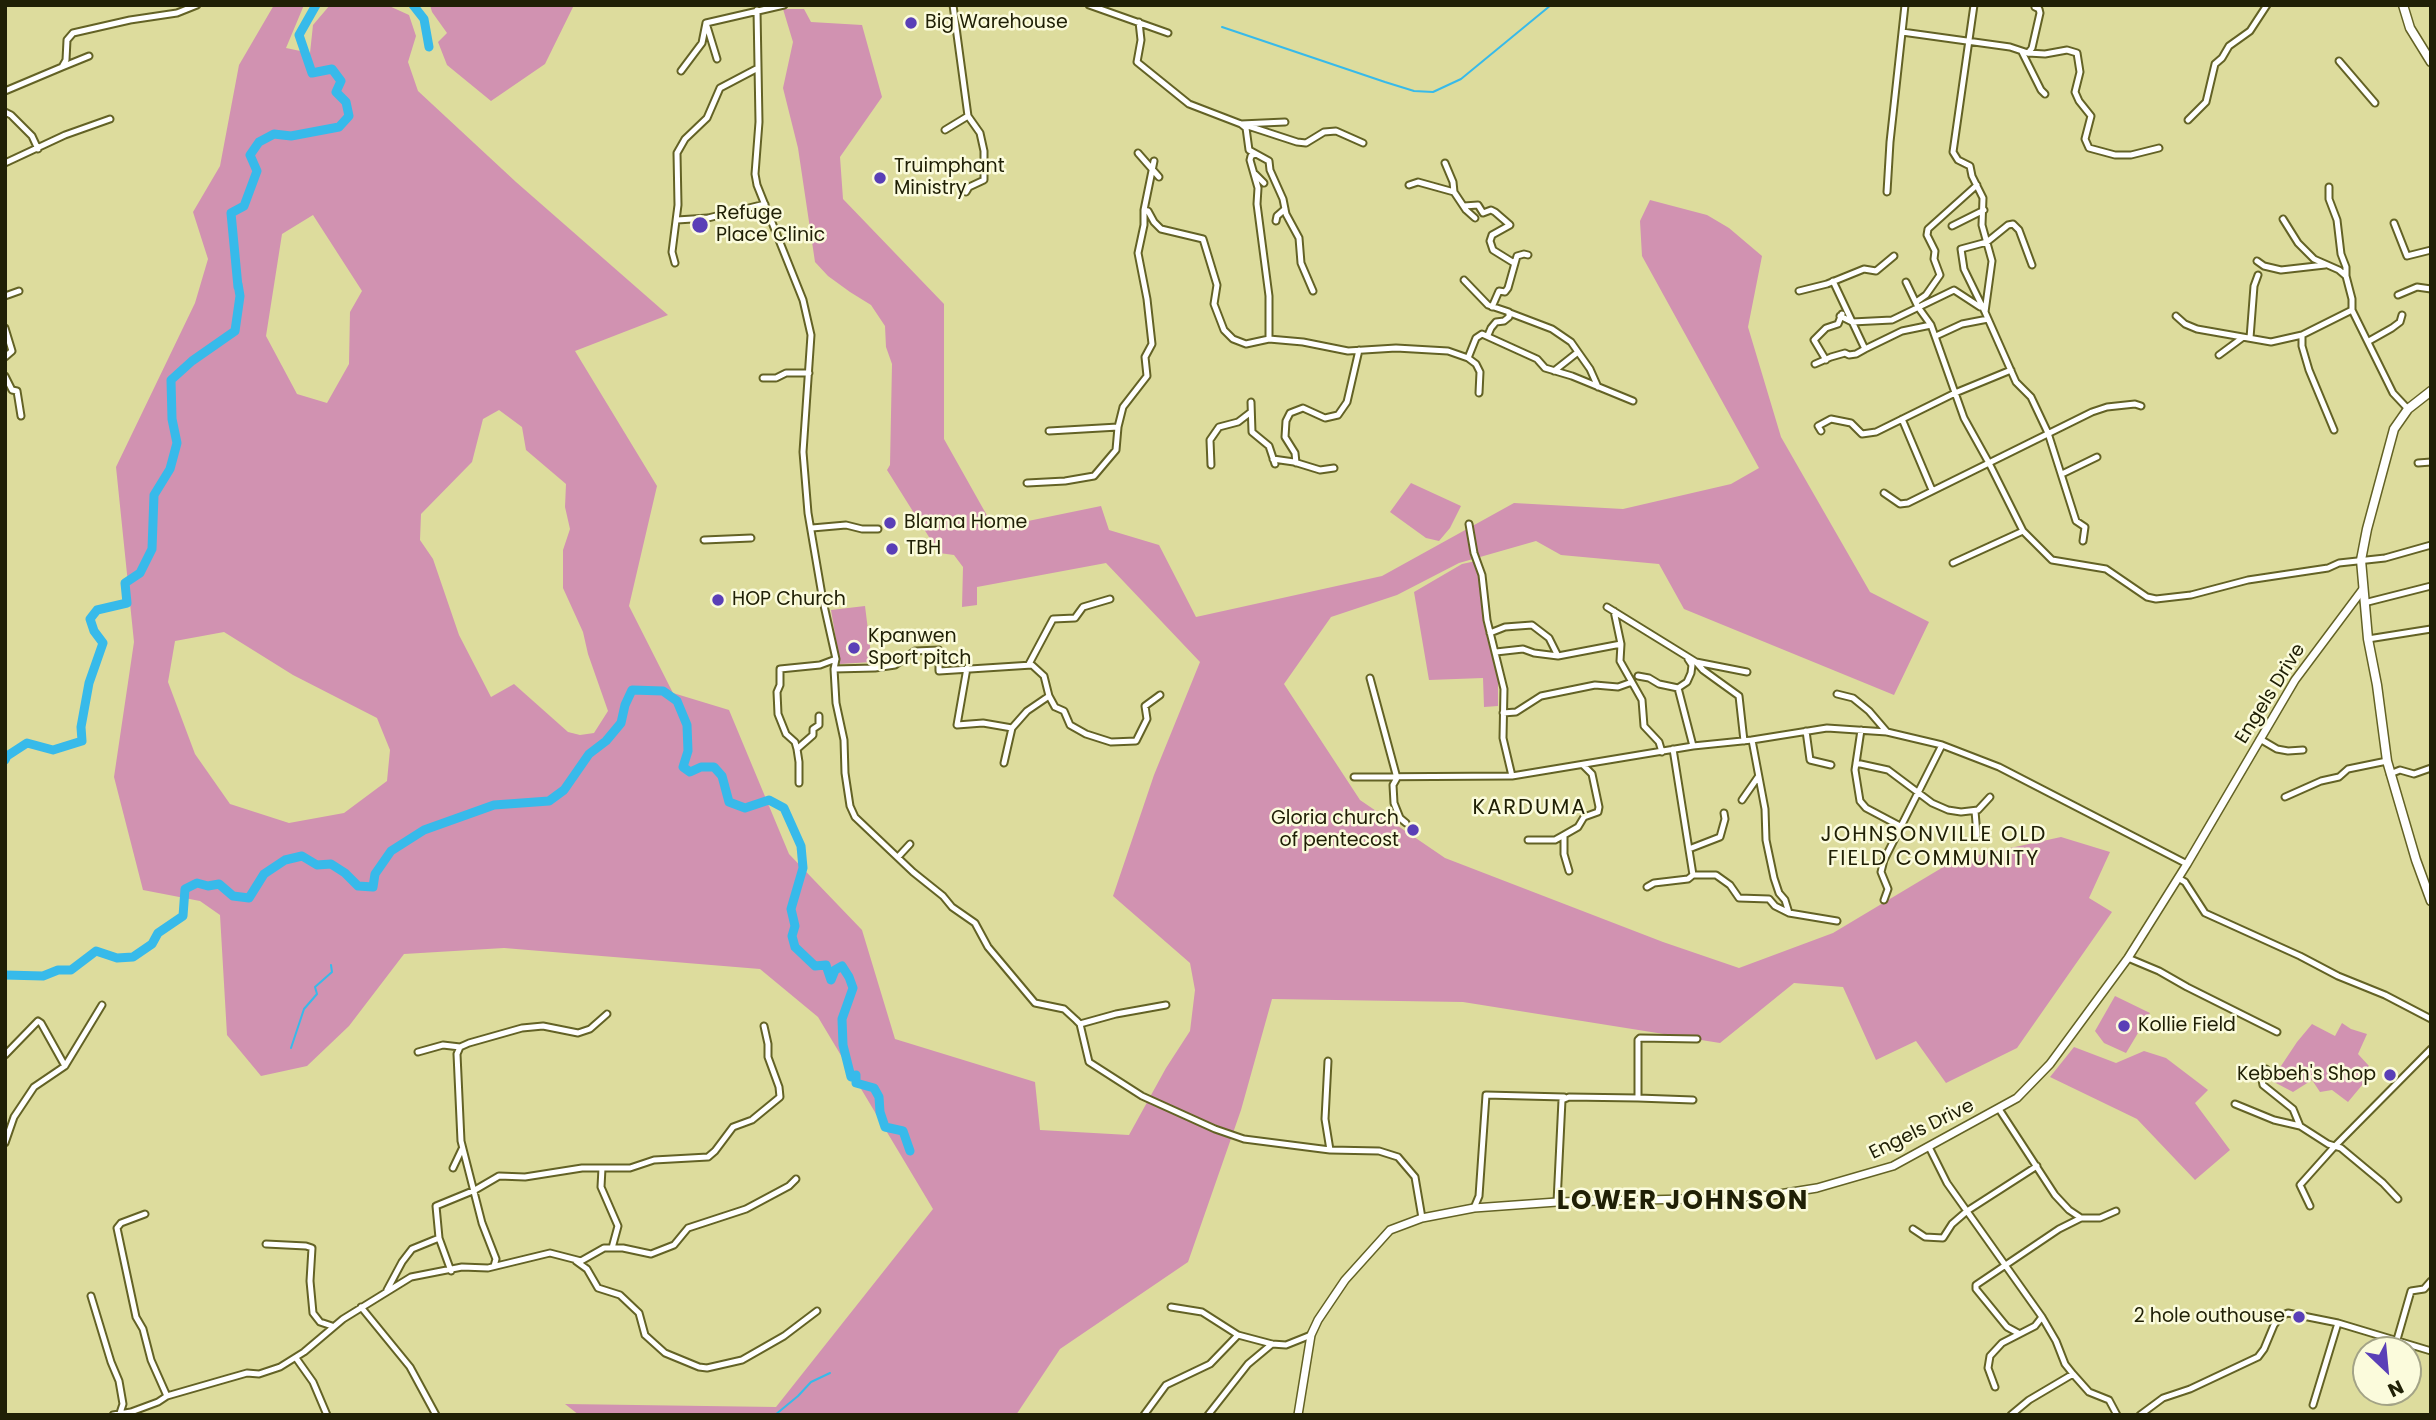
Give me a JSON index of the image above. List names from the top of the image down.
{
  "streets": {
    "street": ["Engels Drive"]
  },
  "districts": ["KARDUMA", "JOHNSONVILLE OLD FIELD COMMUNITY", "LOWER JOHNSON"],
  "places": [
    "Big Warehouse",
    "Truimphant Ministry",
    "Refuge Place Clinic",
    "Blama Home",
    "TBH",
    "HOP Church",
    "Kpanwen Sport pitch",
    "Gloria church of pentecost",
    "Kollie Field",
    "Kebbeh's Shop",
    "2 hole outhouse"
  ],
  "north": "bottom right"
}
